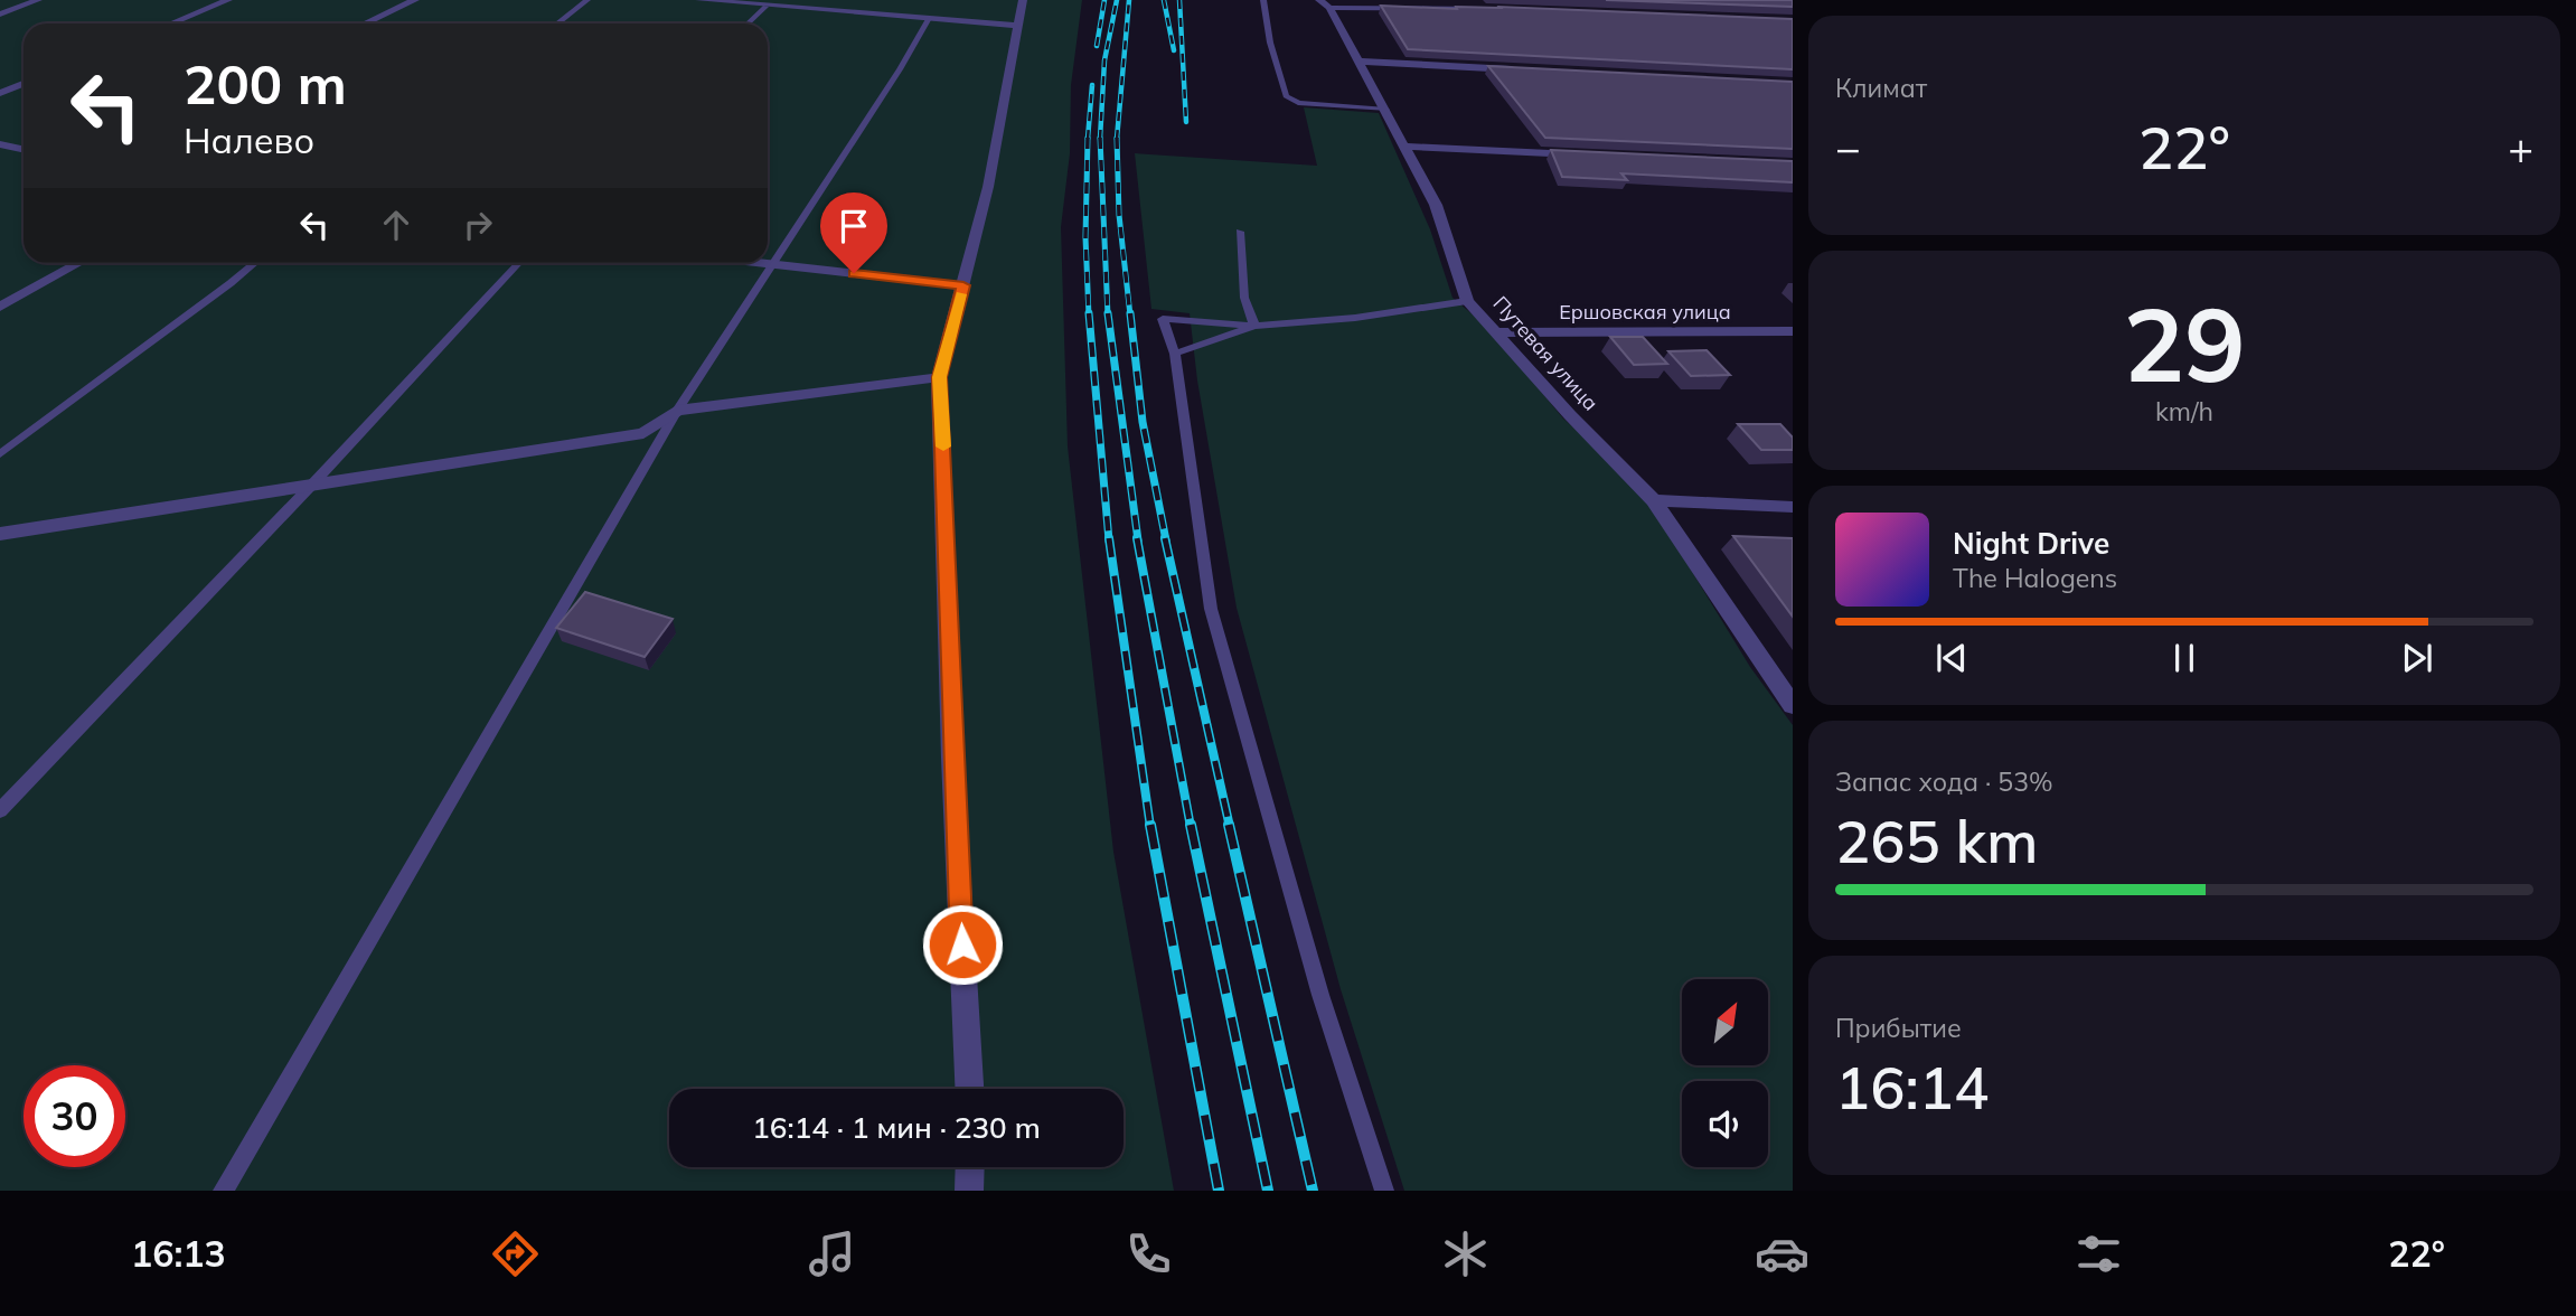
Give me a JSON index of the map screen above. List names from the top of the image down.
{
  "streets": {
    "street": ["Ершовская улица", "Путевая улица"]
  },
  "crossings": [
    ["Ершовская улица", "Путевая улица"]
  ],
  "north": "top right",
  "page": {
    "tile": [
      "Климат",
      ["29", "km/h"],
      ["Запас хода · 53%", "265 km"],
      ["Прибытие", "16:14"]
    ],
    "turn": ["200 m", "Налево"],
    "heat": ["−", "22°", "+"],
    "song": ["Night Drive", "The Halogens"],
    "limit": "30",
    "trip": "16:14 · 1 мин · 230 m",
    "tabs": ["16:13", "22°"]
  }
}
